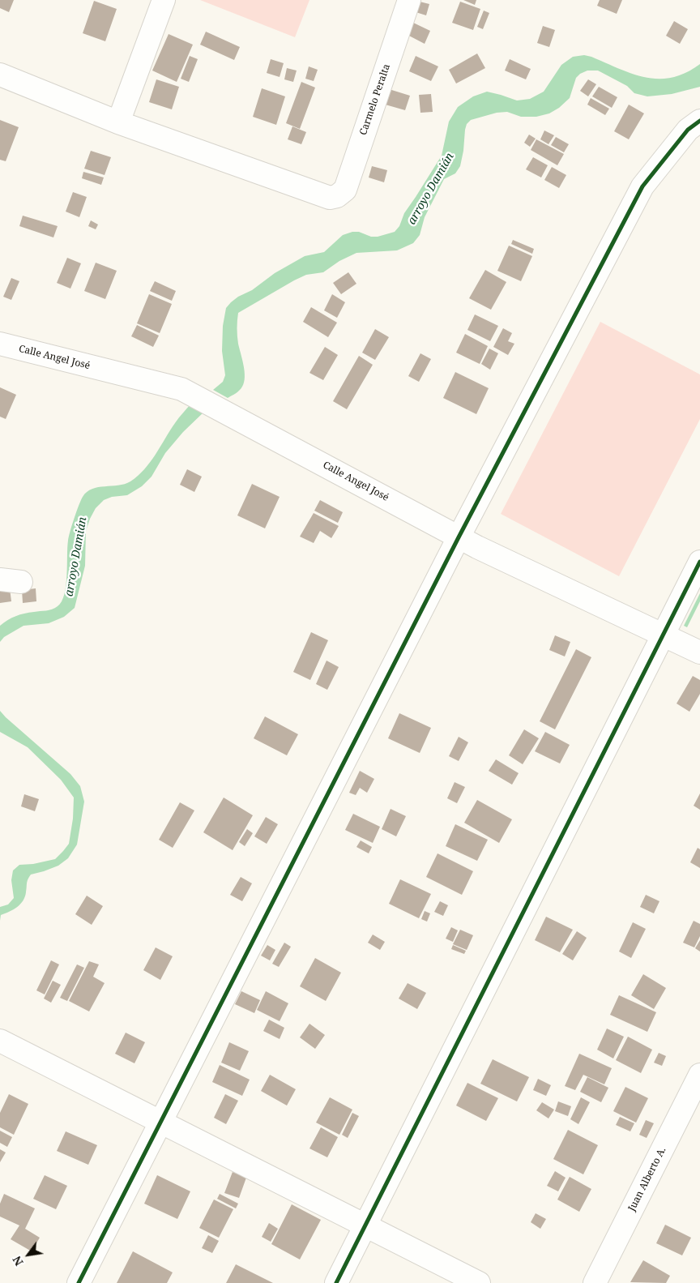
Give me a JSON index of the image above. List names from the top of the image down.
{
  "streets": {
    "street": ["Carmelo Peralta", "Calle Angel José", "Juan Alberto A."]
  },
  "water": ["arroyo Damián"],
  "north": "bottom left"
}
